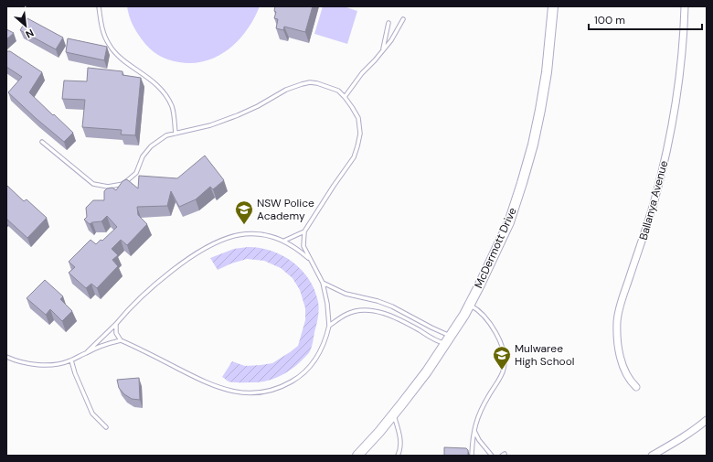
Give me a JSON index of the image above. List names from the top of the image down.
{
  "streets": {
    "main road": ["McDermott Drive"],
    "street": ["Ballanya Avenue"]
  },
  "places": {
    "school or university": ["NSW Police Academy", "Mulwaree High School"]
  },
  "scale_bar": "100 m",
  "north": "bottom right"
}
